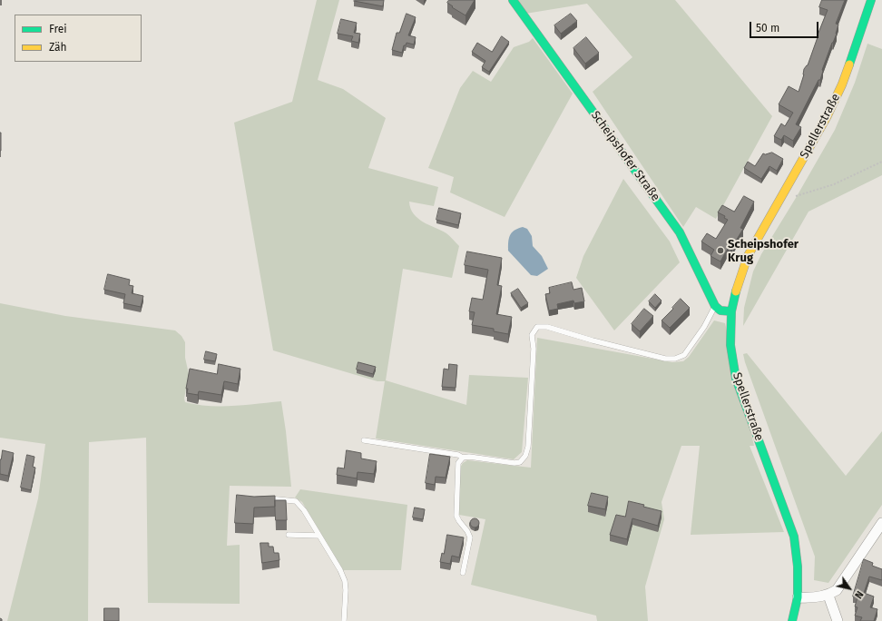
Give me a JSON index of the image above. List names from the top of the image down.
{
  "streets": {
    "street": ["Spellerstraße", "Scheipshofer Straße"]
  },
  "places": ["Scheipshofer Krug"],
  "legend": ["Frei", "Zäh"],
  "scale_bar": "50 m",
  "north": "bottom right"
}
